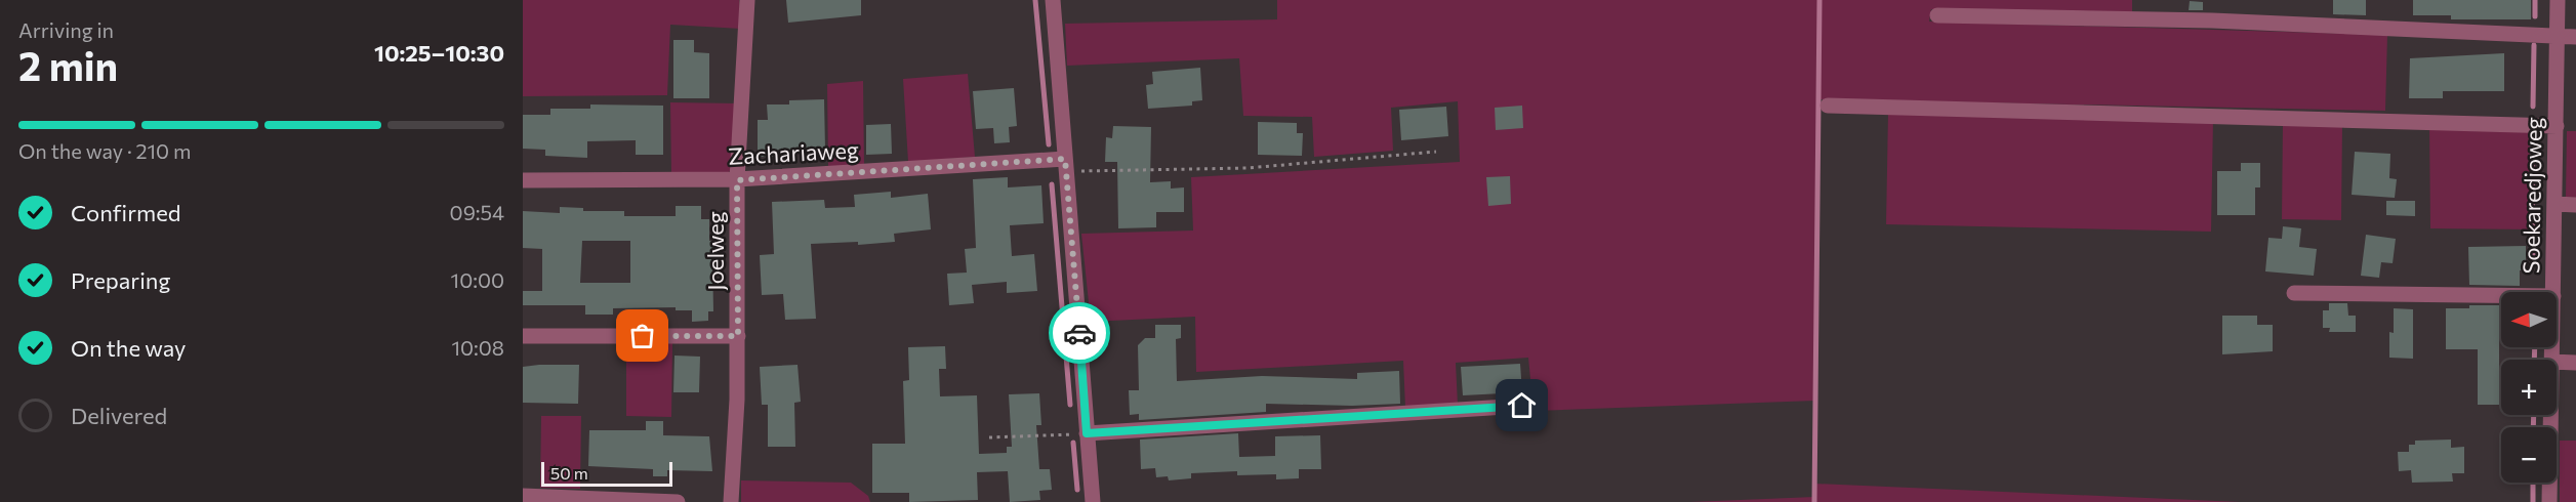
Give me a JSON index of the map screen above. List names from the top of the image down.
{
  "streets": {
    "street": ["Zachariaweg", "Soekaredjoweg", "Joelweg"]
  },
  "crossings": [
    ["Zachariaweg", "Joelweg"]
  ],
  "scale_bar": "50 m",
  "north": "left",
  "page": {
    "heading": ["2 min", "Arriving in", "10:25–10:30"],
    "bar": "On the way · 210 m",
    "list": [
      ["Confirmed", "09:54"],
      ["Preparing", "10:00"],
      ["On the way", "10:08"],
      "Delivered"
    ],
    "map_buttons": ["+", "−"],
    "scale": "50 m"
  }
}
